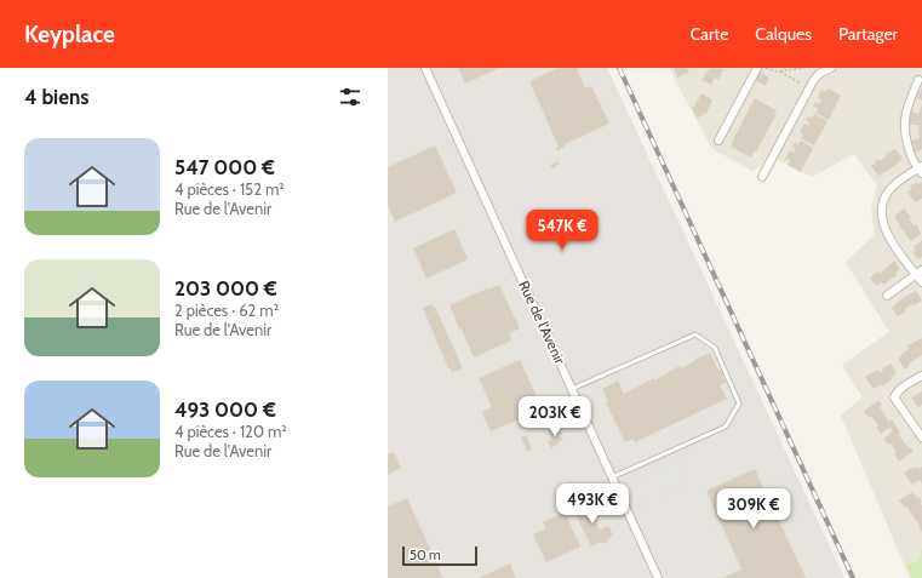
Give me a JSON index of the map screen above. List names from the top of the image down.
{
  "streets": {
    "street": ["Rue de l'Avenir"]
  },
  "scale_bar": "50 m",
  "page": {
    "header": "Keyplace",
    "nav": ["Carte", "Calques", "Partager"],
    "heading": "4 biens",
    "list": [
      {
        "name": "547 000 €",
        "note": "4 pièces · 152 m² · Rue de l'Avenir"
      },
      {
        "name": "203 000 €",
        "note": "2 pièces · 62 m² · Rue de l'Avenir"
      },
      {
        "name": "493 000 €",
        "note": "4 pièces · 120 m² · Rue de l'Avenir"
      }
    ],
    "price": [
      "547K €",
      "203K €",
      "493K €",
      "309K €"
    ],
    "scale": "50 m"
  }
}
